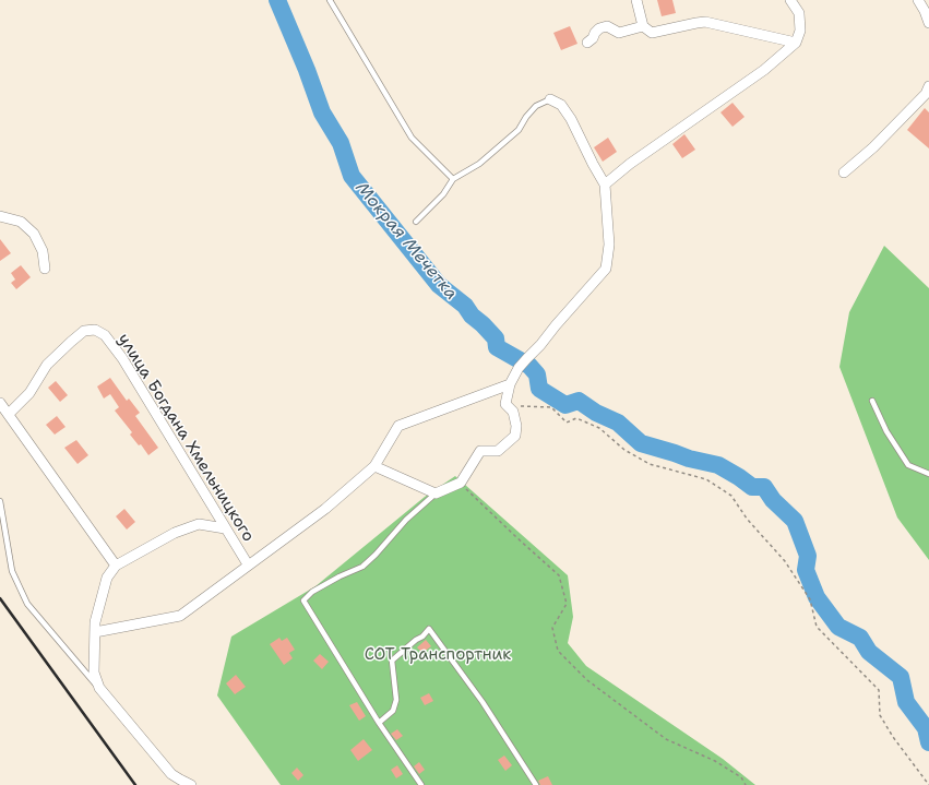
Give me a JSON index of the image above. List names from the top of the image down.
{
  "streets": {
    "street": ["улица Богдана Хмельницкого"]
  },
  "water": ["Мокрая Мечетка"],
  "parks": ["СОТ Транспортник"]
}
